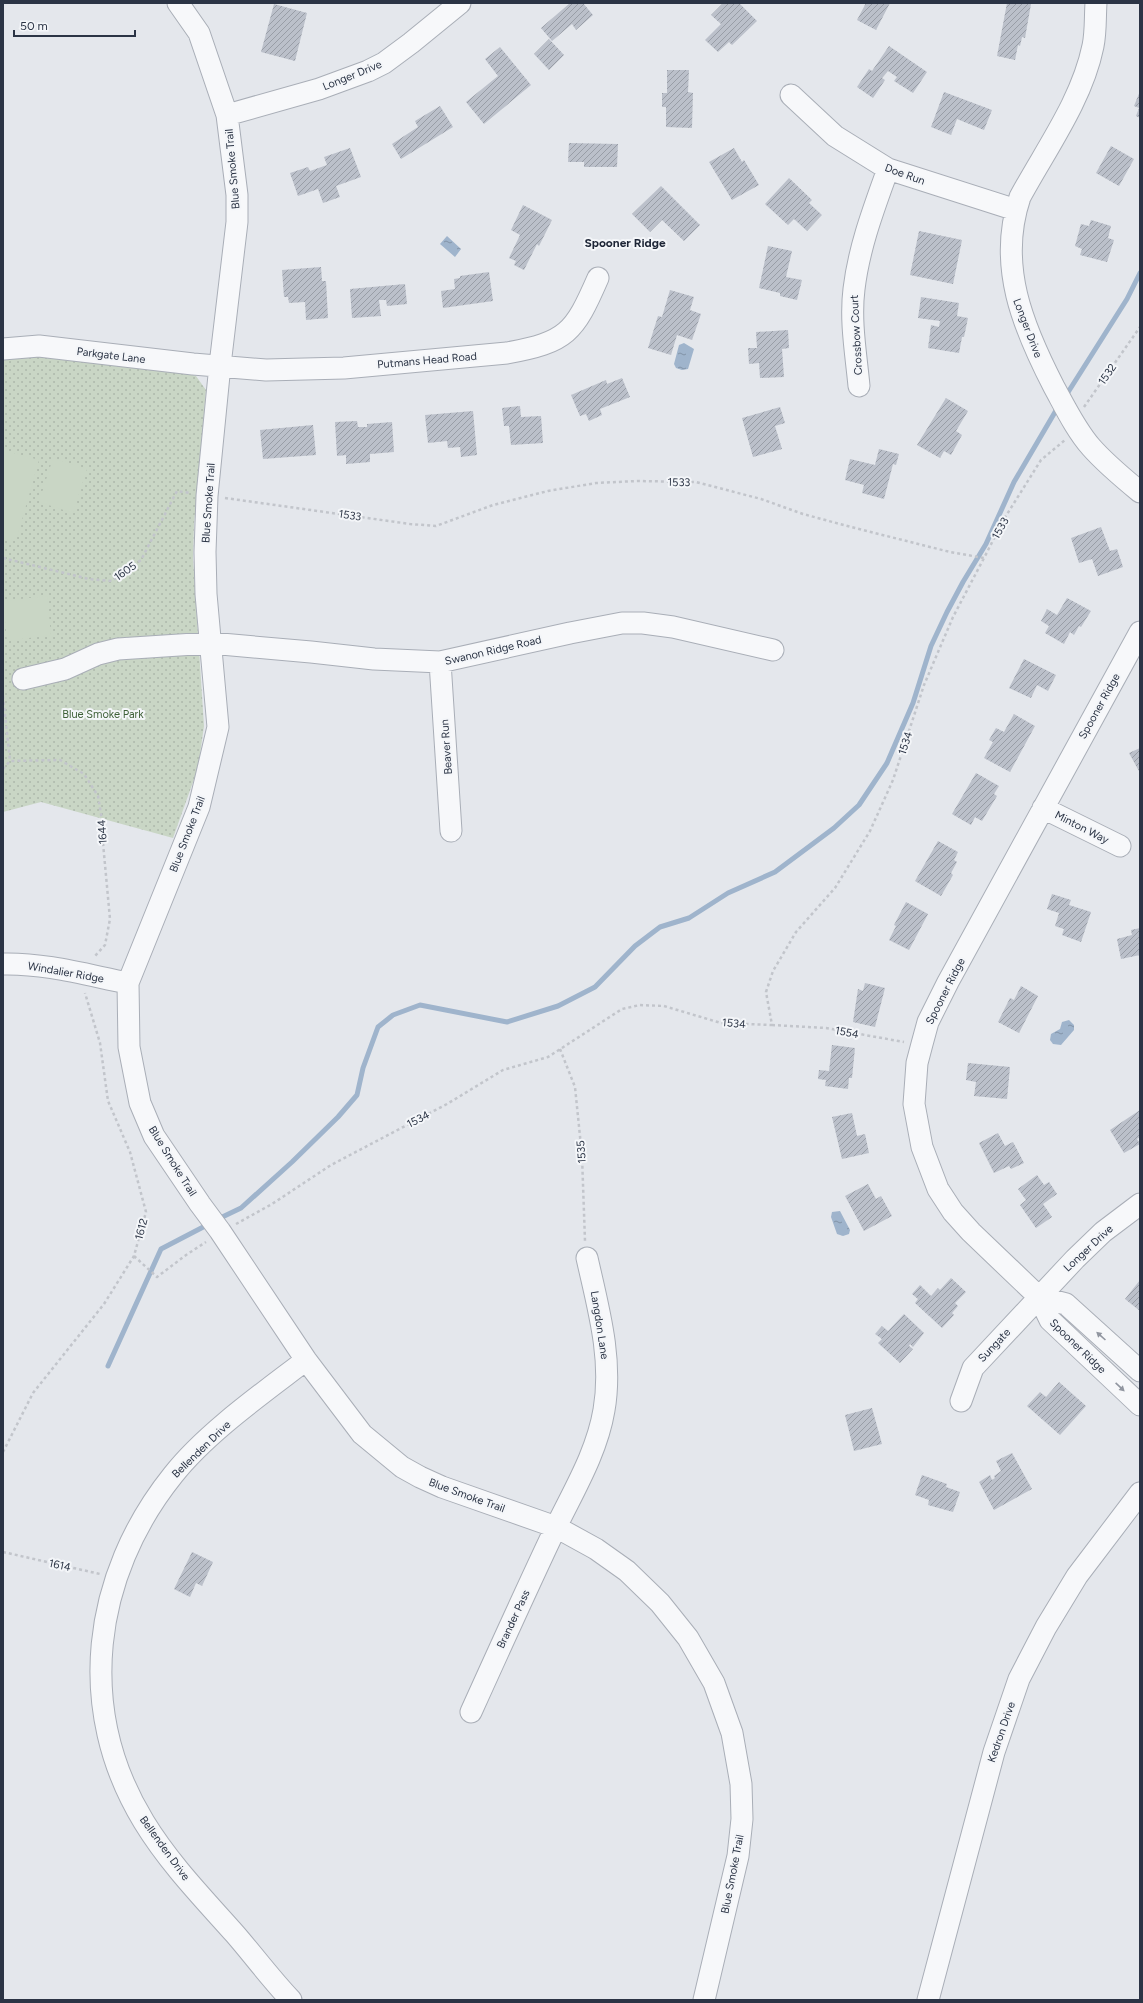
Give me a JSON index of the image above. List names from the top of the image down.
{
  "streets": {
    "street": [
      "Longer Drive",
      "Blue Smoke Trail",
      "Doe Run",
      "Crossbow Court",
      "Parkgate Lane",
      "Putmans Head Road",
      "Swanon Ridge Road",
      "Spooner Ridge",
      "Beaver Run",
      "Minton Way",
      "Windalier Ridge",
      "Langdon Lane",
      "Sungate",
      "Bellenden Drive",
      "Brander Pass",
      "Kedron Drive"
    ],
    "path": [
      "1532",
      "1533",
      "1605",
      "1534",
      "1644",
      "1554",
      "1535",
      "1612",
      "1614"
    ]
  },
  "crossings": [
    ["Longer Drive", "Blue Smoke Trail"],
    ["Longer Drive", "Doe Run"],
    ["Longer Drive", "1532"],
    ["Longer Drive", "1533"],
    ["Longer Drive", "Spooner Ridge"],
    ["Longer Drive", "Sungate"],
    ["Blue Smoke Trail", "Parkgate Lane"],
    ["Blue Smoke Trail", "Putmans Head Road"],
    ["Blue Smoke Trail", "1533"],
    ["Blue Smoke Trail", "1605"],
    ["Blue Smoke Trail", "Swanon Ridge Road"],
    ["Blue Smoke Trail", "1534"],
    ["Blue Smoke Trail", "Windalier Ridge"],
    ["Blue Smoke Trail", "Langdon Lane"],
    ["Blue Smoke Trail", "Bellenden Drive"],
    ["Blue Smoke Trail", "Brander Pass"],
    ["Doe Run", "Crossbow Court"],
    ["Parkgate Lane", "Putmans Head Road"],
    ["1532", "1533"],
    ["1533", "1605"],
    ["1533", "1534"],
    ["Swanon Ridge Road", "Beaver Run"],
    ["Spooner Ridge", "Minton Way"],
    ["Spooner Ridge", "1554"],
    ["Spooner Ridge", "Sungate"],
    ["1534", "1554"],
    ["1534", "1535"],
    ["1534", "1612"],
    ["1644", "Windalier Ridge"],
    ["1644", "1612"],
    ["Windalier Ridge", "1612"],
    ["1535", "Langdon Lane"],
    ["Langdon Lane", "Brander Pass"],
    ["Bellenden Drive", "1614"]
  ],
  "districts": ["Spooner Ridge"],
  "parks": ["Blue Smoke Park"],
  "scale_bar": "50 m"
}
